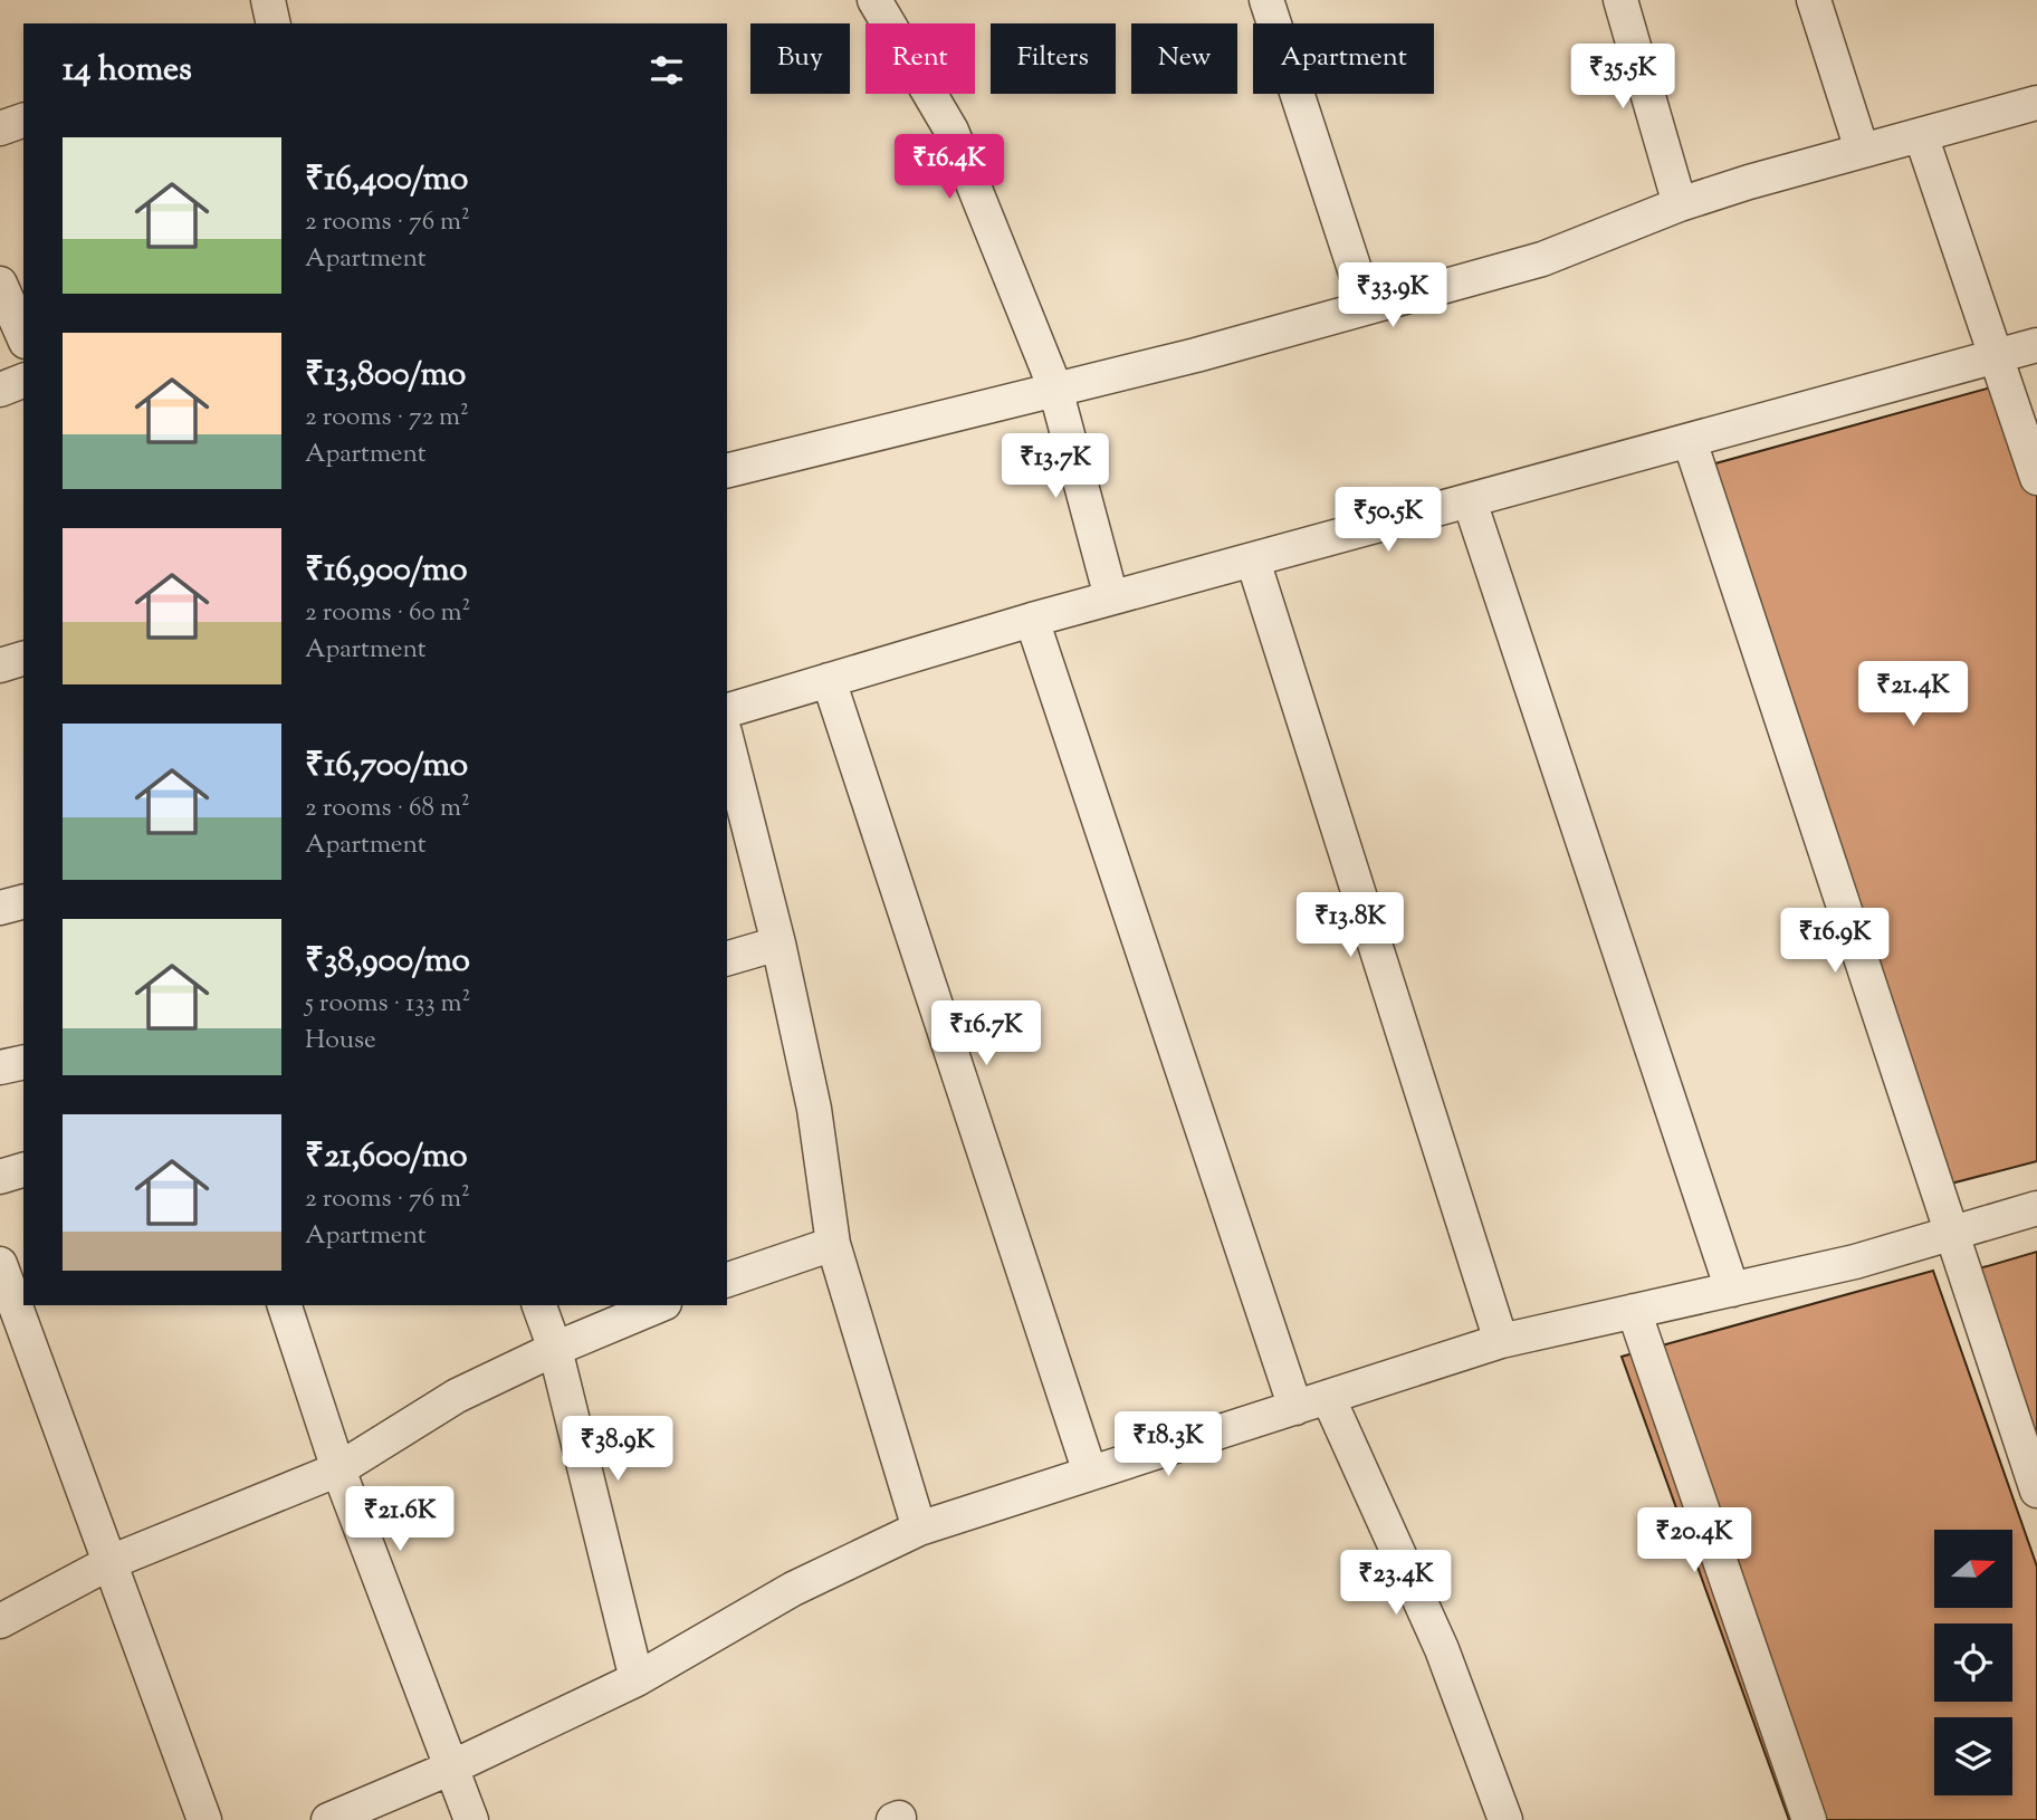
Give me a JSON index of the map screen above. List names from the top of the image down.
{
  "north": "right",
  "page": {
    "chip": [
      "Buy",
      "Rent",
      "Filters",
      "New",
      "Apartment"
    ],
    "heading": "14 homes",
    "price": [
      "₹35.5K",
      "₹16.4K",
      "₹33.9K",
      "₹13.7K",
      "₹50.5K",
      "₹21.4K",
      "₹13.8K",
      "₹16.9K",
      "₹16.7K",
      "₹18.3K",
      "₹38.9K",
      "₹21.6K",
      "₹20.4K",
      "₹23.4K"
    ],
    "list": [
      {
        "name": "₹16,400/mo",
        "note": "2 rooms · 76 m² · Apartment"
      },
      {
        "name": "₹13,800/mo",
        "note": "2 rooms · 72 m² · Apartment"
      },
      {
        "name": "₹16,900/mo",
        "note": "2 rooms · 60 m² · Apartment"
      },
      {
        "name": "₹16,700/mo",
        "note": "2 rooms · 68 m² · Apartment"
      },
      {
        "name": "₹38,900/mo",
        "note": "5 rooms · 133 m² · House"
      },
      {
        "name": "₹21,600/mo",
        "note": "2 rooms · 76 m² · Apartment"
      }
    ]
  }
}
